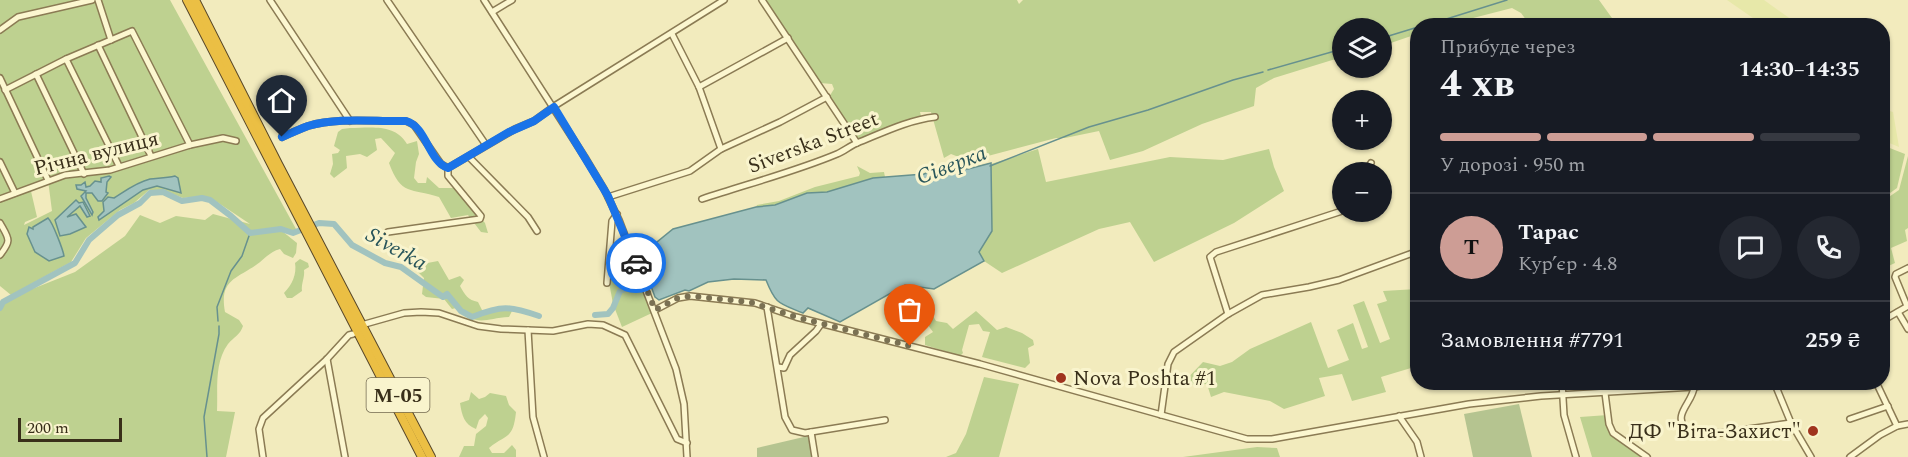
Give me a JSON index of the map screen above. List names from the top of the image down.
{
  "streets": {
    "highway": ["М-05"],
    "street": ["Siverska Street", "Річна вулиця"]
  },
  "water": ["Сіверка", "Siverka"],
  "places": ["Nova Poshta #1", "ДФ \"Віта-Захист\""],
  "scale_bar": "200 m",
  "page": {
    "map_buttons": ["+", "−"],
    "heading": ["4 хв", "Прибуде через", "14:30–14:35"],
    "panel": [
      "Тарас",
      "Кур’єр · 4.8",
      "Замовлення #7791",
      "259 ₴"
    ],
    "bar": "У дорозі · 950 m",
    "round": "Т",
    "scale": "200 m"
  }
}
